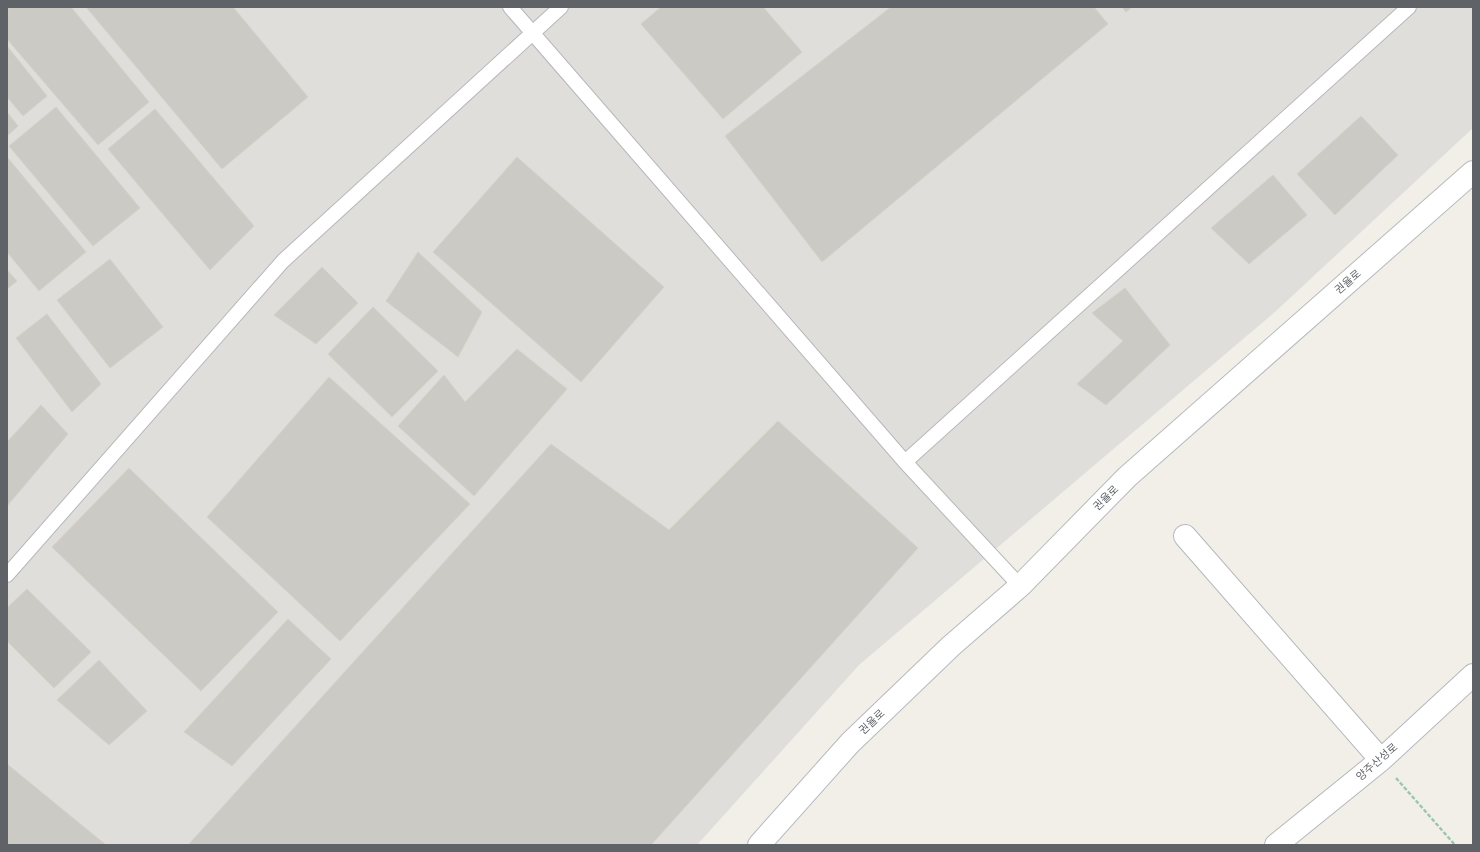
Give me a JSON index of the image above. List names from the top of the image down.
{
  "streets": {
    "main road": ["권율로", "양주산성로"]
  }
}
